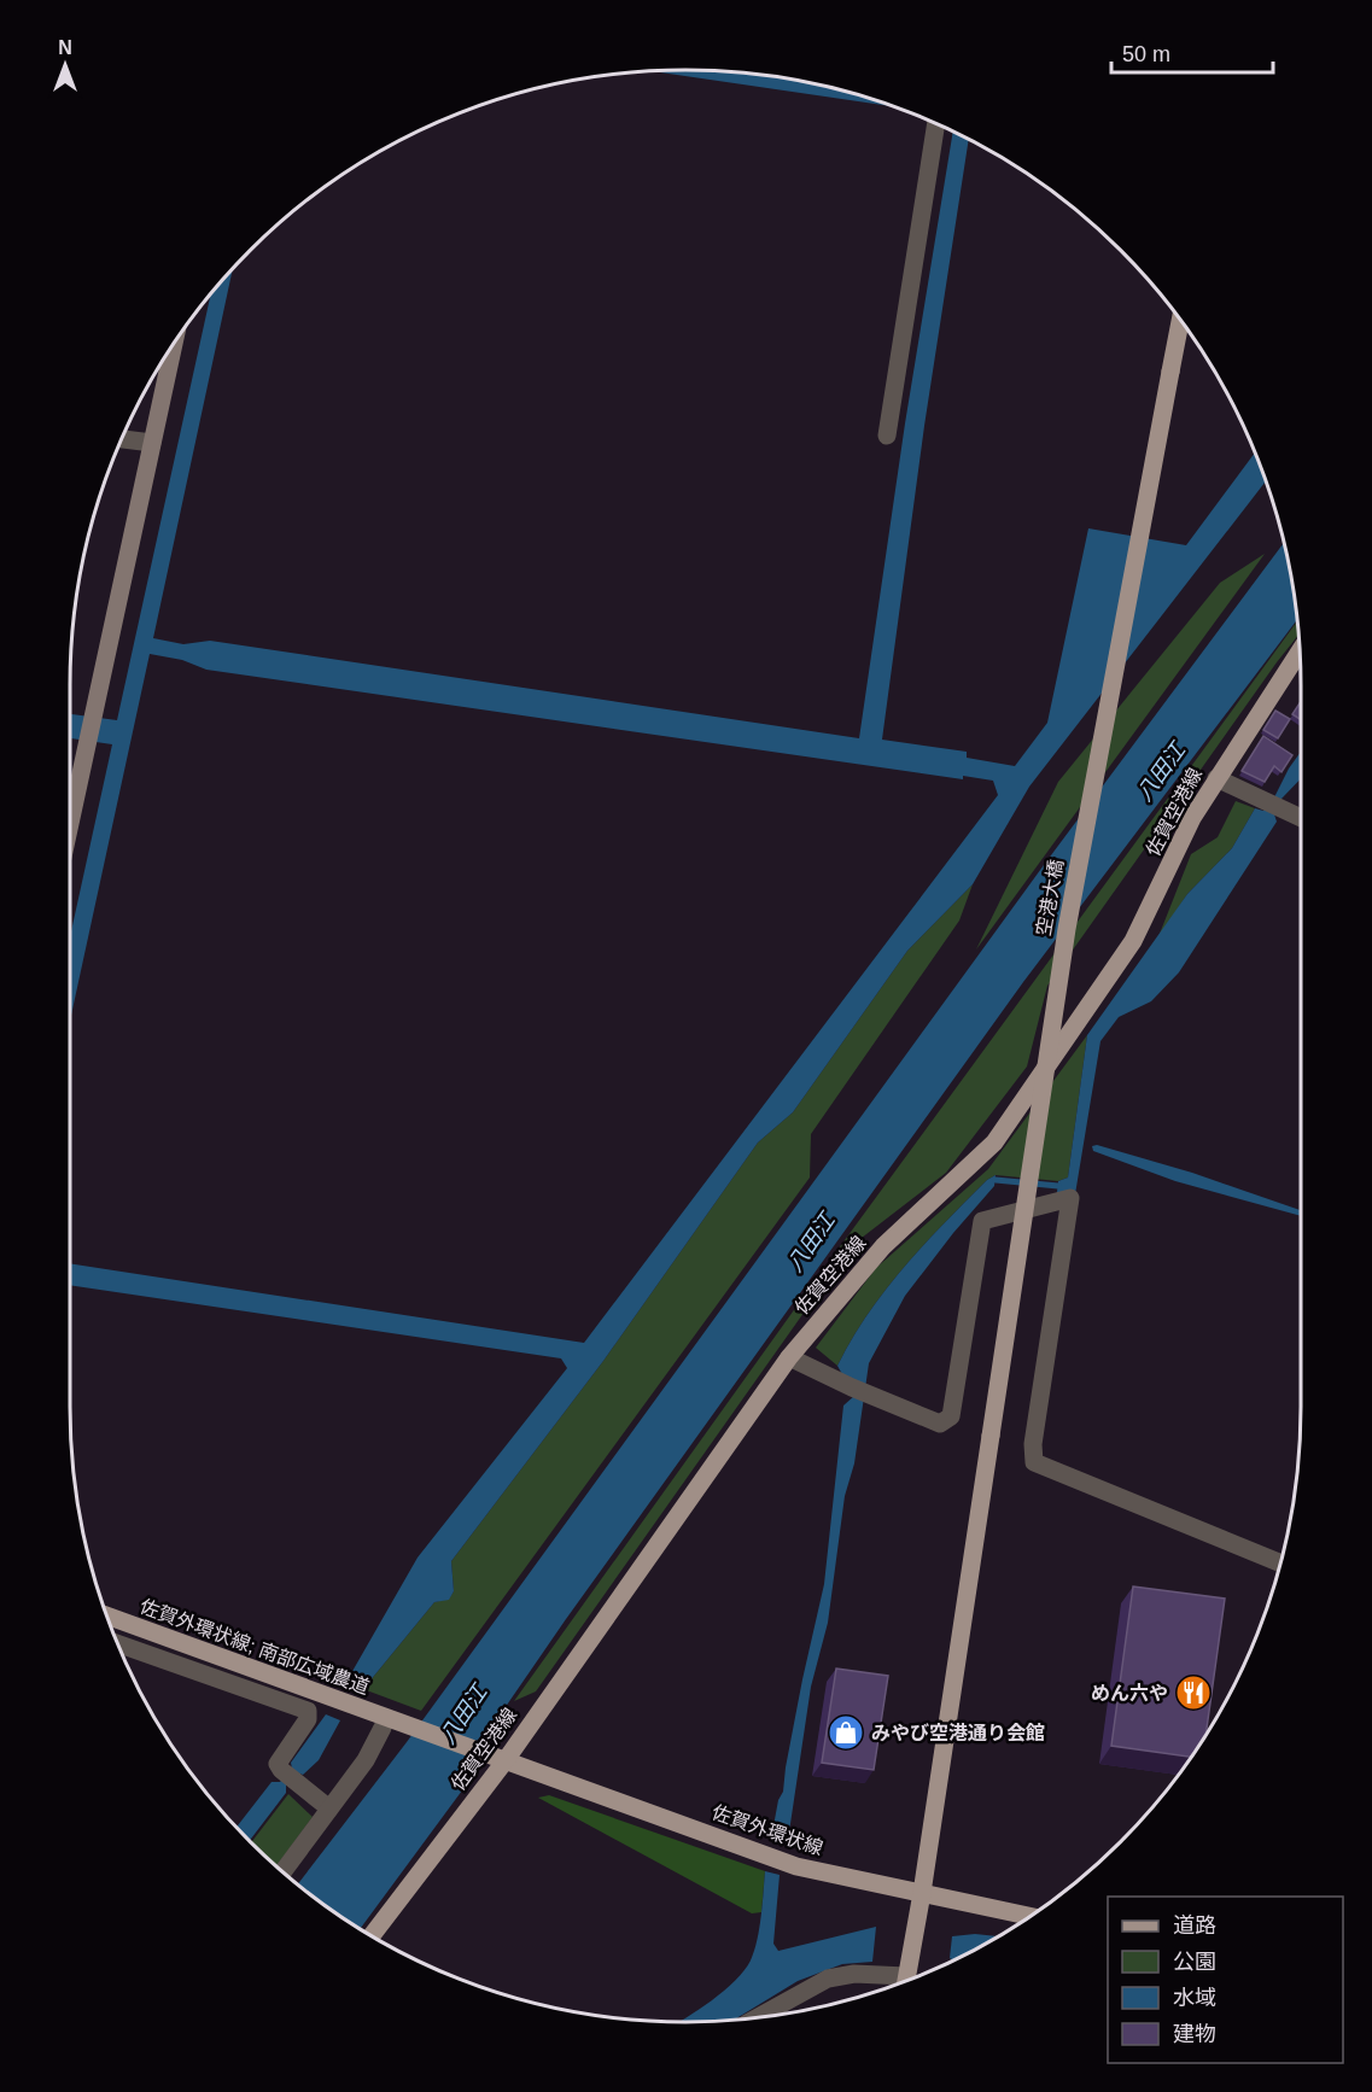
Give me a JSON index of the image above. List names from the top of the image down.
{
  "streets": {
    "main road": [
      "佐賀空港線",
      "空港大橋",
      "佐賀外環状線; 南部広域農道",
      "佐賀外環状線"
    ]
  },
  "crossings": [
    ["佐賀空港線", "佐賀外環状線"],
    ["空港大橋", "佐賀外環状線"],
    ["佐賀外環状線; 南部広域農道", "佐賀外環状線"]
  ],
  "water": ["八田江"],
  "places": {
    "restaurant": ["めん六や"],
    "shop": ["みやび空港通り会館"]
  },
  "legend": [
    "道路",
    "公園",
    "水域",
    "建物"
  ],
  "scale_bar": "50 m",
  "north": "top"
}
